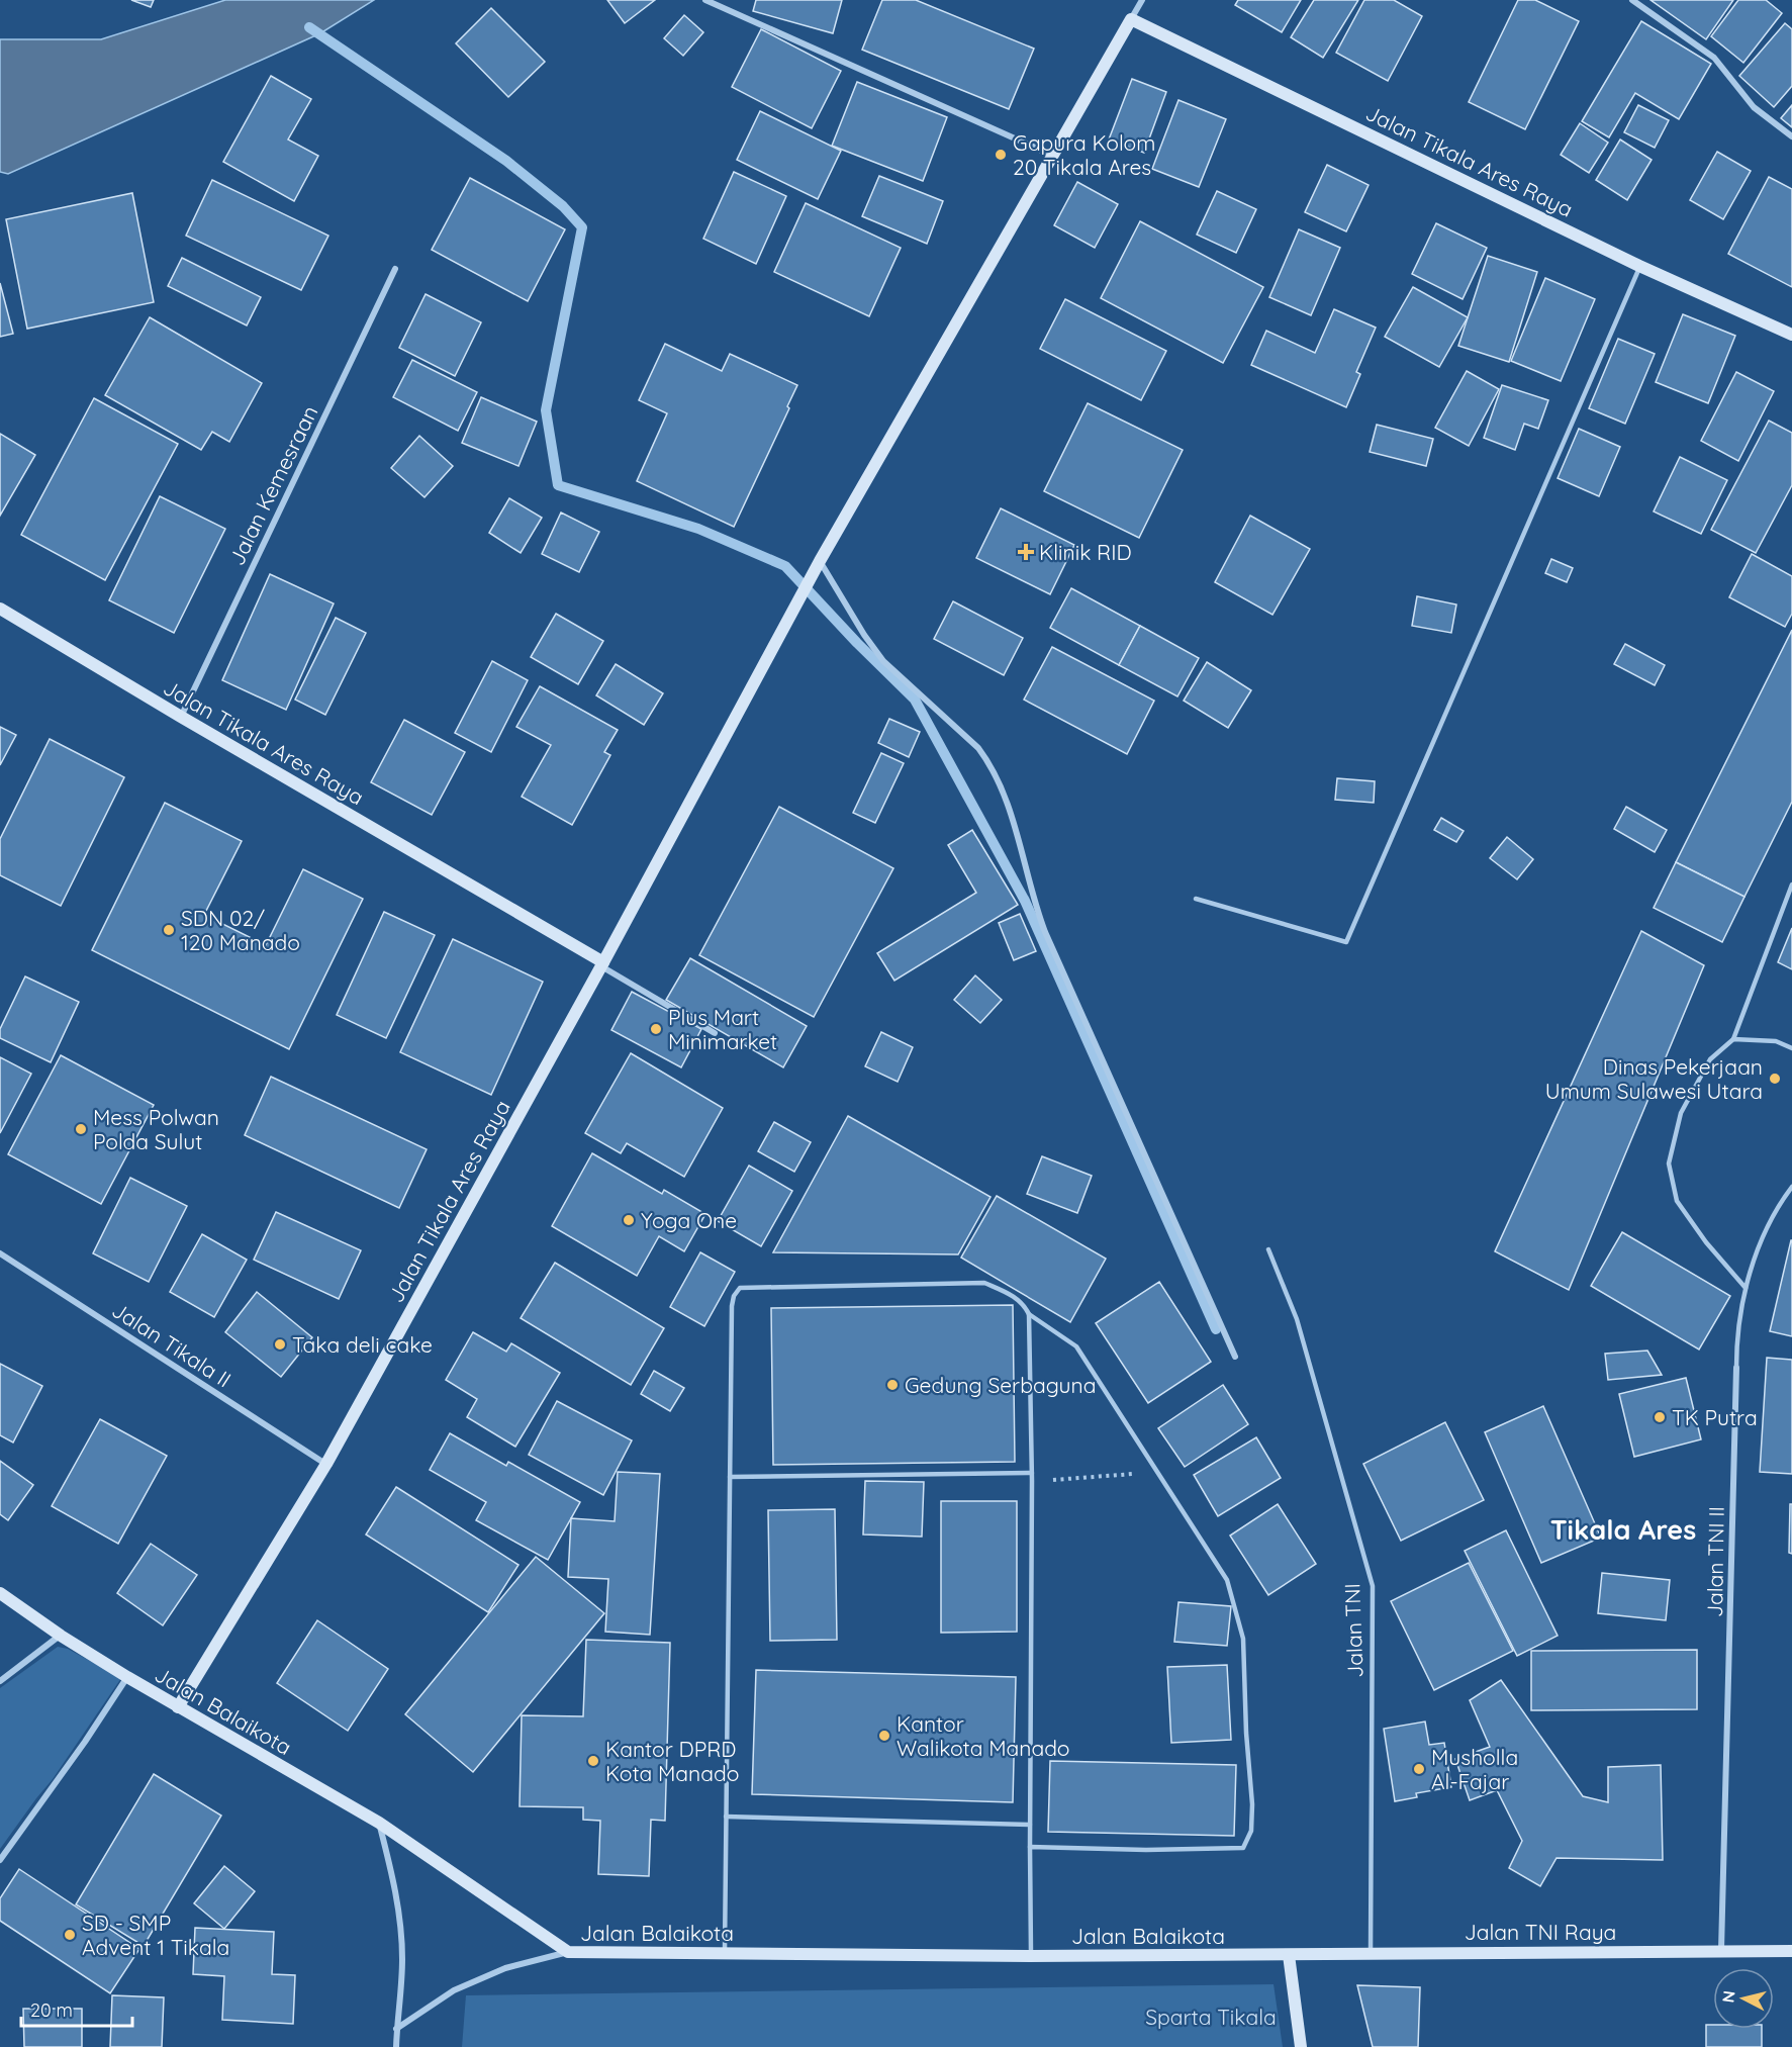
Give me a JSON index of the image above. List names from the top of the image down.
{
  "streets": {
    "main road": ["Jalan Tikala Ares Raya", "Jalan Balaikota", "Jalan TNI Raya"],
    "street": ["Jalan Kemesraan", "Jalan Tikala II", "Jalan TNI II"],
    "lane": ["Jalan TNI"]
  },
  "crossings": [
    ["Jalan Tikala Ares Raya", "Jalan Kemesraan"],
    ["Jalan Tikala Ares Raya", "Jalan Tikala II"],
    ["Jalan Tikala Ares Raya", "Jalan Balaikota"],
    ["Jalan TNI II", "Jalan TNI Raya"],
    ["Jalan TNI", "Jalan TNI Raya"],
    ["Jalan Balaikota", "Jalan TNI Raya"]
  ],
  "districts": ["Tikala Ares"],
  "parks": ["Sparta Tikala"],
  "places": {
    "other": [
      "Gapura Kolom 20 Tikala Ares",
      "SDN 02/ 120 Manado",
      "Plus Mart Minimarket",
      "Dinas Pekerjaan Umum Sulawesi Utara",
      "Mess Polwan Polda Sulut",
      "Yoga One",
      "Taka deli cake",
      "Gedung Serbaguna",
      "TK Putra",
      "Kantor Walikota Manado",
      "Kantor DPRD Kota Manado",
      "Musholla Al-Fajar",
      "SD - SMP Advent 1 Tikala"
    ],
    "health": ["Klinik RID"]
  },
  "scale_bar": "20 m",
  "north": "left"
}
